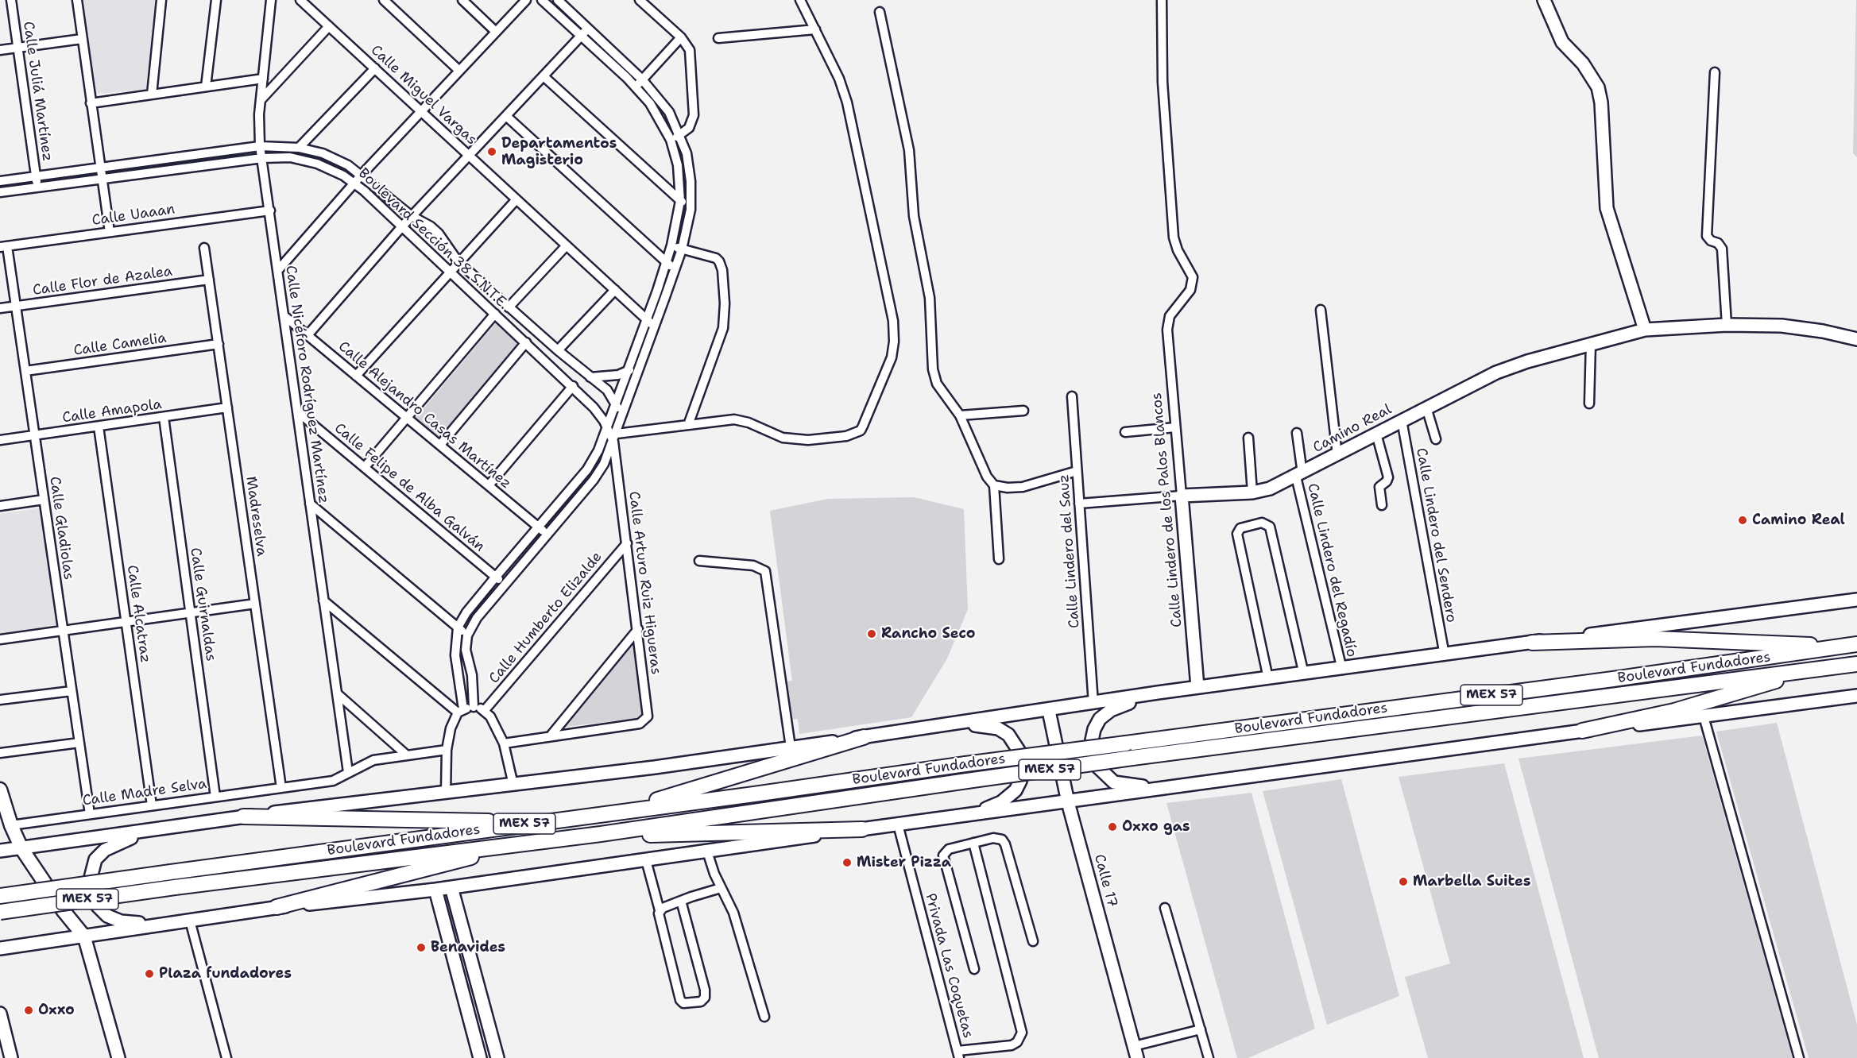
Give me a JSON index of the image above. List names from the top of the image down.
{
  "streets": {
    "highway": ["Boulevard Fundadores", "MEX 57"],
    "main road": ["Camino Real", "Calle Lindero de los Palos Blancos", "Calle 17"],
    "street": [
      "Calle Juliá Martínez",
      "Calle Miguel Vargas",
      "Calle Uaaan",
      "Boulevard Sección 38 S.N.T.E.",
      "Calle Flor de Azalea",
      "Calle Camelia",
      "Calle Nicéforo Rodríguez Martínez",
      "Calle Amapola",
      "Calle Alejandro Casas Martínez",
      "Calle Felipe de Alba Galván",
      "Madreselva",
      "Calle Gladiolas",
      "Calle Lindero del Sendero",
      "Calle Lindero del Sauz",
      "Calle Lindero del Regadío",
      "Calle Arturo Ruiz Higueras",
      "Calle Guirnaldas",
      "Calle Alcatraz",
      "Calle Humberto Elizalde",
      "Calle Madre Selva",
      "Privada Las Coquetas"
    ]
  },
  "crossings": [
    ["Calle Juliá Martínez", "Boulevard Sección 38 S.N.T.E."],
    ["Calle Uaaan", "Calle Nicéforo Rodríguez Martínez"],
    ["Calle Uaaan", "Calle Gladiolas"],
    ["Boulevard Sección 38 S.N.T.E.", "Calle Nicéforo Rodríguez Martínez"],
    ["Boulevard Sección 38 S.N.T.E.", "Calle Arturo Ruiz Higueras"],
    ["Calle Flor de Azalea", "Madreselva"],
    ["Calle Flor de Azalea", "Calle Gladiolas"],
    ["Calle Camelia", "Madreselva"],
    ["Calle Camelia", "Calle Gladiolas"],
    ["Calle Nicéforo Rodríguez Martínez", "Calle Alejandro Casas Martínez"],
    ["Calle Nicéforo Rodríguez Martínez", "Calle Felipe de Alba Galván"],
    ["Calle Nicéforo Rodríguez Martínez", "Calle Madre Selva"],
    ["Calle Amapola", "Madreselva"],
    ["Calle Amapola", "Calle Gladiolas"],
    ["Calle Amapola", "Calle Guirnaldas"],
    ["Calle Amapola", "Calle Alcatraz"],
    ["Camino Real", "Calle Lindero de los Palos Blancos"],
    ["Camino Real", "Calle Lindero del Sendero"],
    ["Camino Real", "Calle Lindero del Sauz"],
    ["Camino Real", "Calle Lindero del Regadío"],
    ["Madreselva", "Calle Madre Selva"],
    ["Calle Gladiolas", "Calle Madre Selva"],
    ["Calle Arturo Ruiz Higueras", "Calle Humberto Elizalde"],
    ["Calle Guirnaldas", "Calle Madre Selva"],
    ["Calle Alcatraz", "Calle Madre Selva"]
  ],
  "places": [
    "Departamentos Magisterio",
    "Camino Real",
    "Rancho Seco",
    "Oxxo gas",
    "Mister Pizza",
    "Marbella Suites",
    "Benavides",
    "Plaza fundadores",
    "Oxxo"
  ]
}
